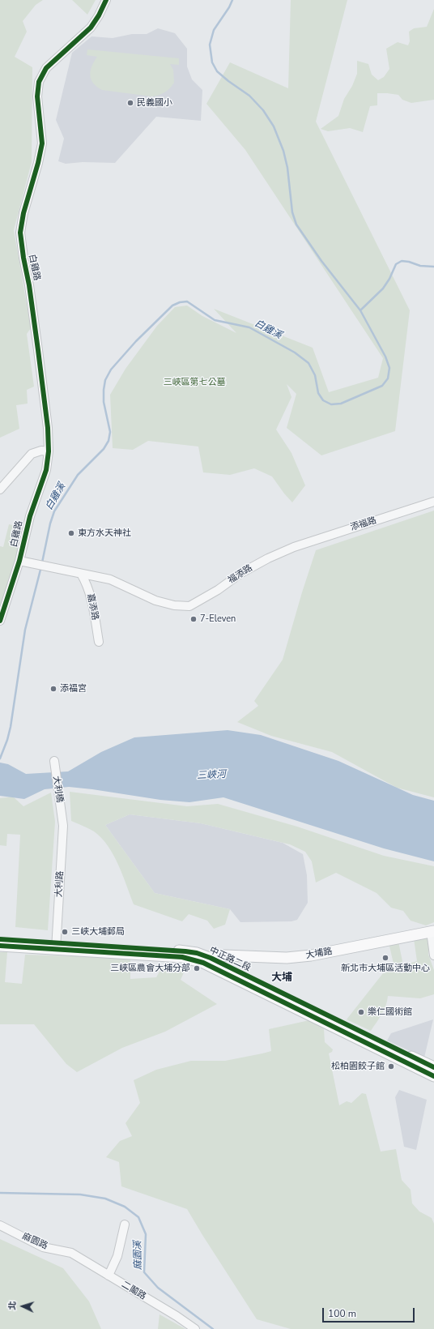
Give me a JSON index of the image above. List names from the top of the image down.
{
  "streets": {
    "main road": ["大埔路", "中正路二段"],
    "street": [
      "白雞路",
      "添福路",
      "福添路",
      "嘉添路",
      "大利橋",
      "大利路",
      "麻園路",
      "二鬮路"
    ]
  },
  "crossings": [
    ["添福路", "福添路"],
    ["福添路", "嘉添路"],
    ["大利橋", "大利路"],
    ["大利路", "中正路二段"],
    ["大埔路", "中正路二段"],
    ["麻園路", "二鬮路"]
  ],
  "districts": ["大埔"],
  "water": ["白雞溪", "三峽河", "麻園溪"],
  "parks": ["三峽區第七公墓"],
  "places": [
    "民義國小",
    "東方水天神社",
    "7-Eleven",
    "添福宮",
    "三峽大埔郵局",
    "新北市大埔區活動中心",
    "三峽區農會大埔分部",
    "樂仁國術館",
    "松柏園餃子館"
  ],
  "scale_bar": "100 m",
  "north": "left"
}
